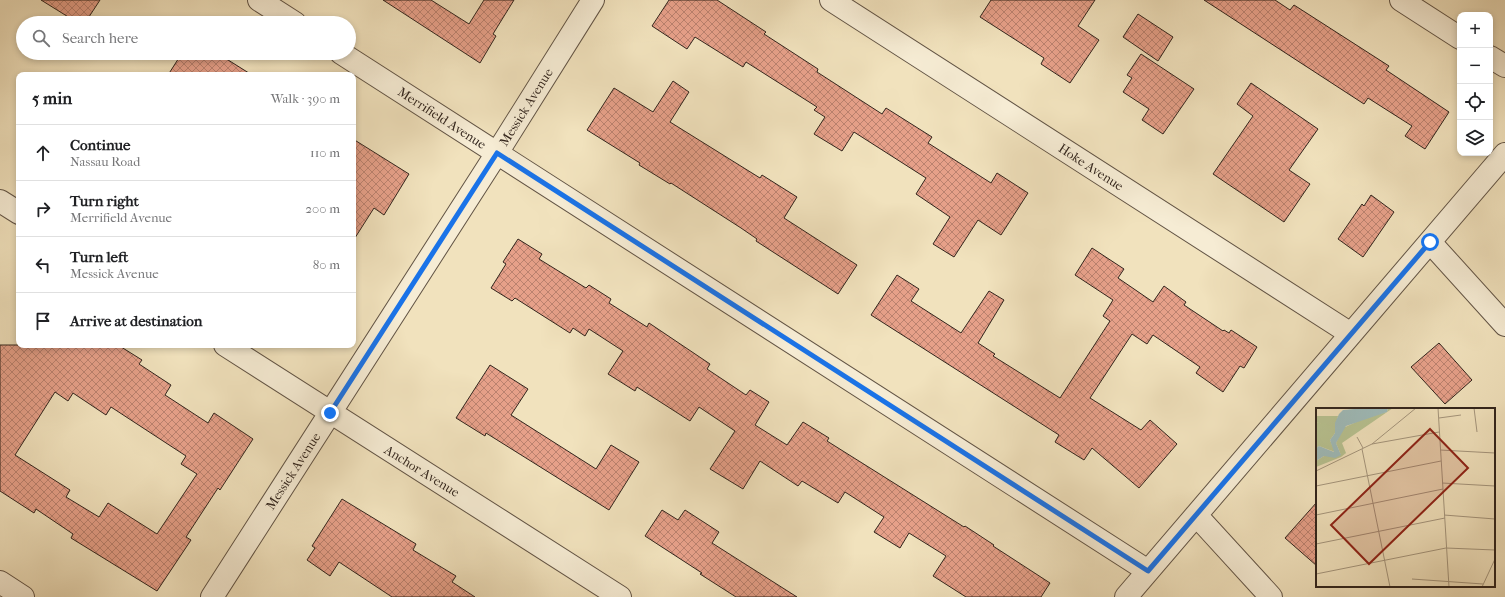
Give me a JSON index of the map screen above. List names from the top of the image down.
{
  "streets": {
    "street": [
      "Messick Avenue",
      "Merrifield Avenue",
      "Hoke Avenue",
      "Anchor Avenue"
    ]
  },
  "crossings": [
    ["Messick Avenue", "Merrifield Avenue"],
    ["Messick Avenue", "Anchor Avenue"]
  ],
  "page": {
    "map_buttons": ["+", "−"],
    "search": "Search here",
    "heading": ["5 min", "Walk · 390 m"],
    "list": [
      ["Continue", "Nassau Road", "110 m"],
      ["Turn right", "Merrifield Avenue", "200 m"],
      ["Turn left", "Messick Avenue", "80 m"],
      "Arrive at destination"
    ]
  }
}
